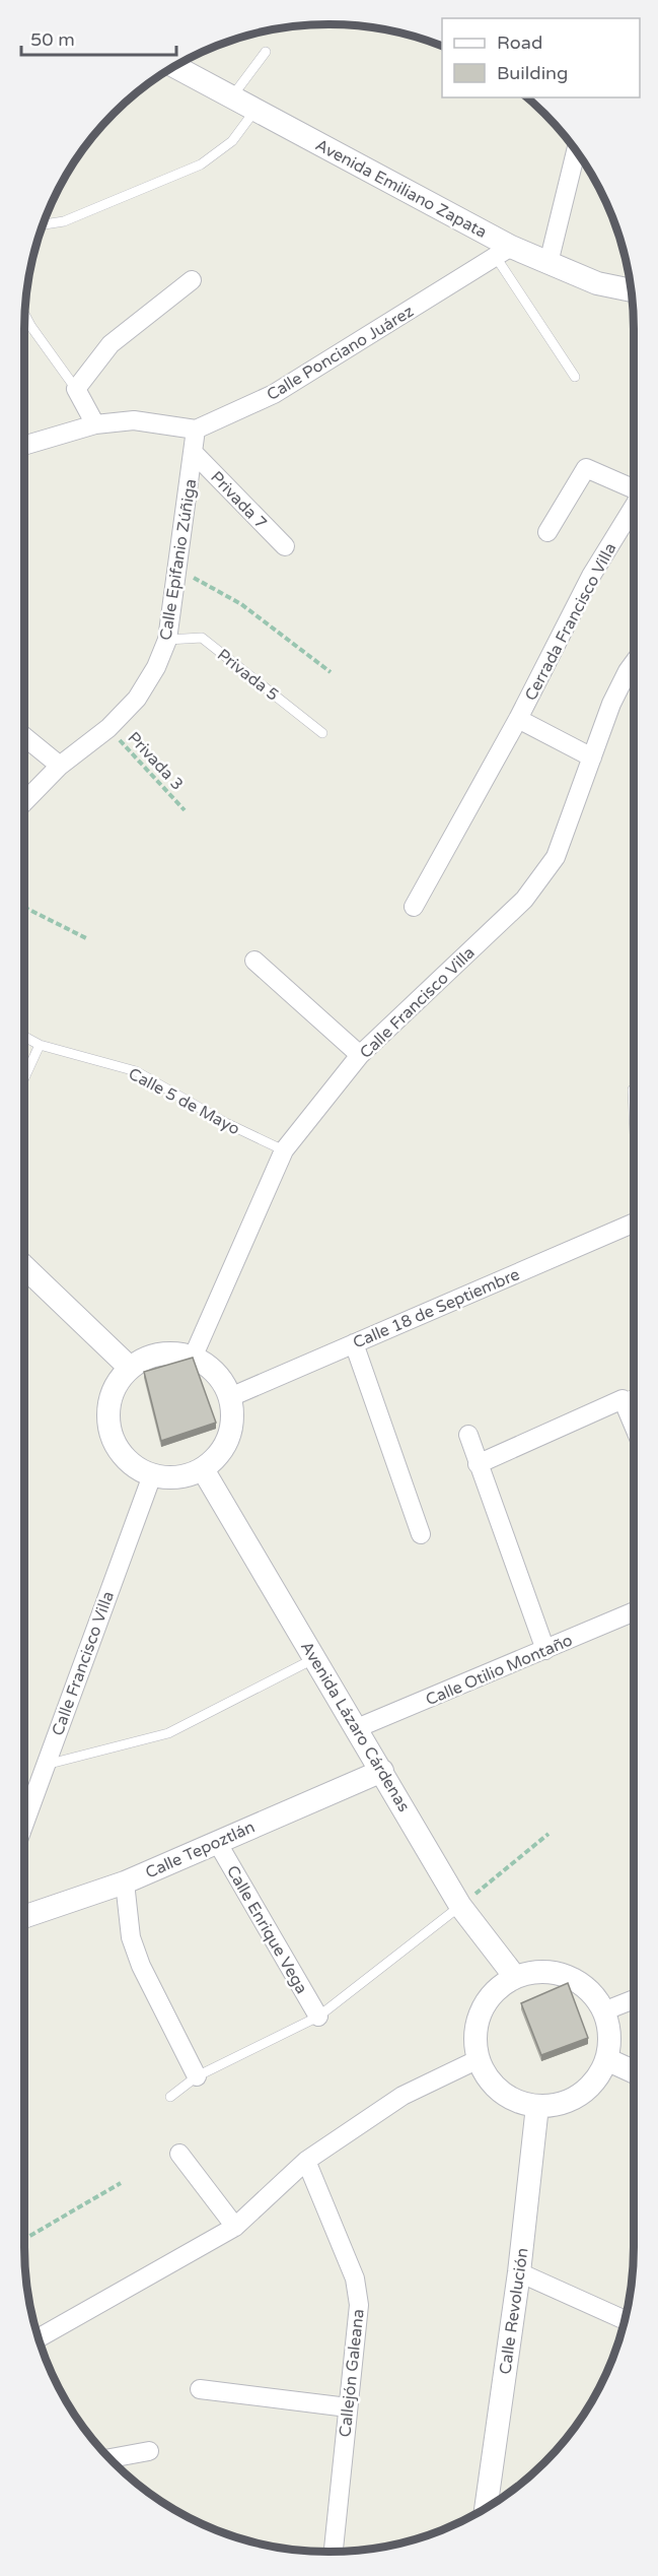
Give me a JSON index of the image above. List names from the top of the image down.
{
  "streets": {
    "street": [
      "Avenida Emiliano Zapata",
      "Calle Ponciano Juárez",
      "Privada 7",
      "Calle Epifanio Zúñiga",
      "Cerrada Francisco Villa",
      "Calle Francisco Villa",
      "Calle 18 de Septiembre",
      "Calle Otilio Montaño",
      "Avenida Lázaro Cárdenas",
      "Calle Tepoztlán",
      "Calle Enrique Vega",
      "Calle Revolución",
      "Callejón Galeana"
    ],
    "lane": ["Privada 5", "Calle 5 de Mayo"],
    "path": ["Privada 3"]
  },
  "crossings": [
    ["Avenida Emiliano Zapata", "Calle Ponciano Juárez"],
    ["Calle Ponciano Juárez", "Calle Epifanio Zúñiga"],
    ["Privada 7", "Calle Epifanio Zúñiga"],
    ["Calle Epifanio Zúñiga", "Privada 5"],
    ["Calle Epifanio Zúñiga", "Privada 3"],
    ["Cerrada Francisco Villa", "Calle Francisco Villa"],
    ["Calle Francisco Villa", "Calle 5 de Mayo"],
    ["Calle Francisco Villa", "Calle 18 de Septiembre"],
    ["Calle Francisco Villa", "Avenida Lázaro Cárdenas"],
    ["Calle 18 de Septiembre", "Avenida Lázaro Cárdenas"],
    ["Calle Otilio Montaño", "Avenida Lázaro Cárdenas"],
    ["Avenida Lázaro Cárdenas", "Calle Tepoztlán"],
    ["Avenida Lázaro Cárdenas", "Calle Revolución"],
    ["Calle Tepoztlán", "Calle Enrique Vega"]
  ],
  "legend": ["Road", "Building"],
  "scale_bar": "50 m"
}
